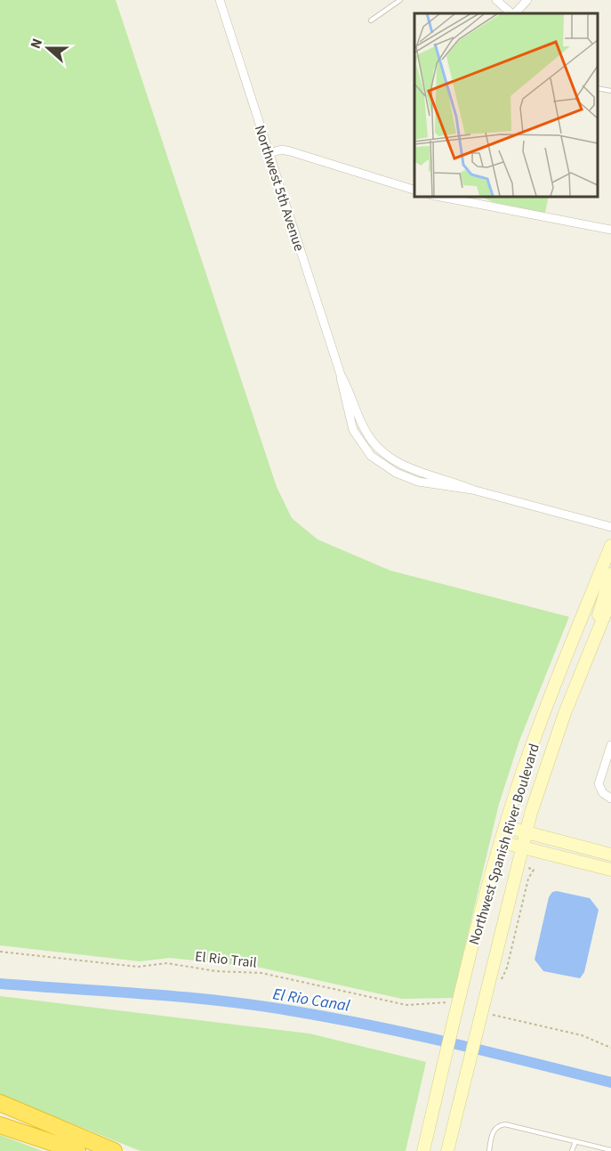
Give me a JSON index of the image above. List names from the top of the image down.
{
  "streets": {
    "main road": ["Northwest Spanish River Boulevard"],
    "street": ["Northwest 5th Avenue"],
    "path": ["El Rio Trail"]
  },
  "water": ["El Rio Canal"],
  "north": "left"
}
